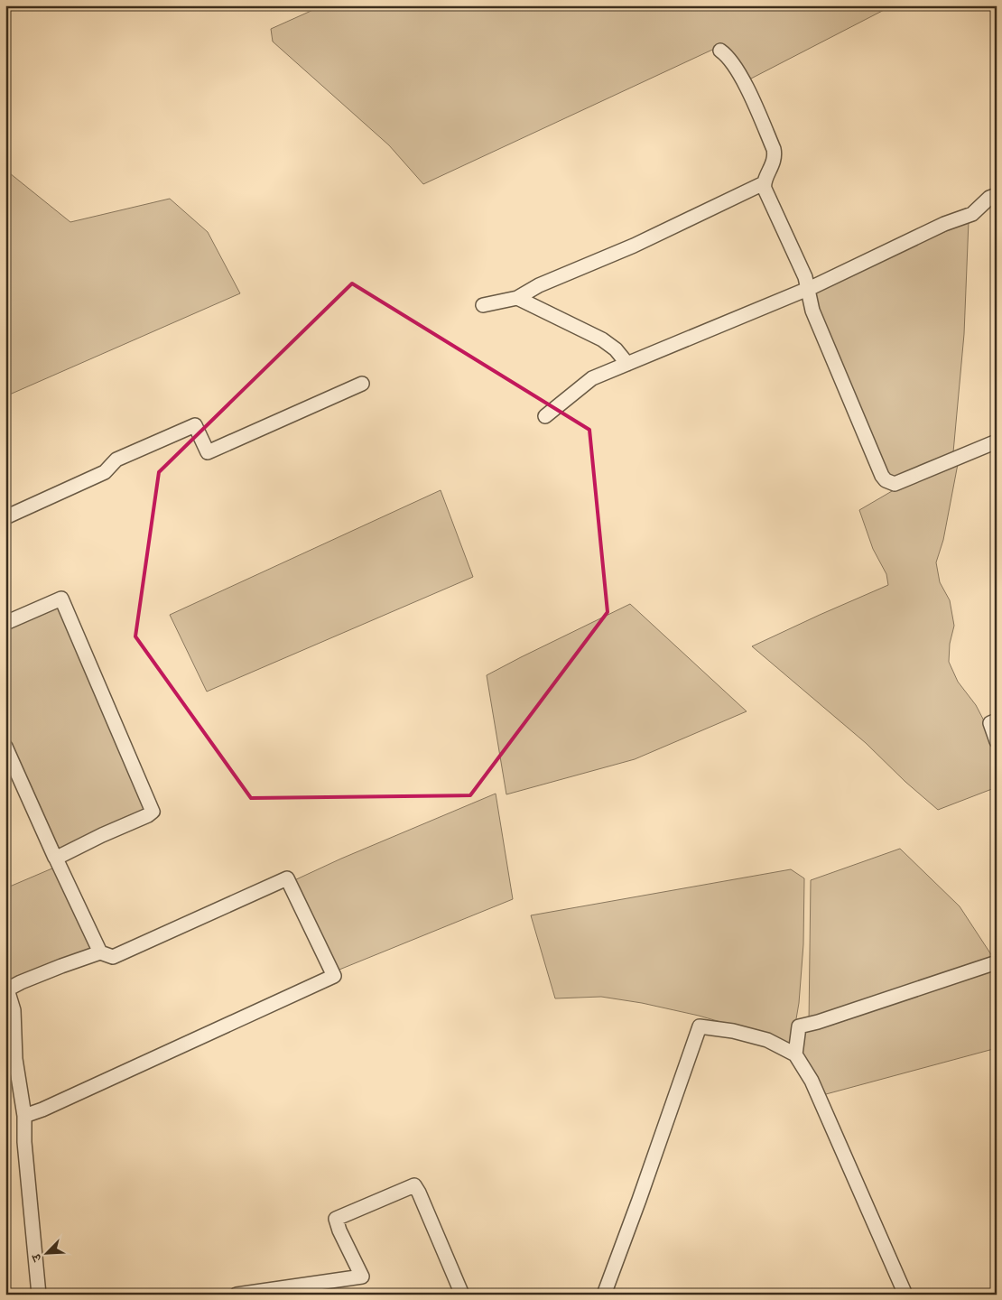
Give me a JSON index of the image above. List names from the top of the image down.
{
  "north": "bottom left"
}
